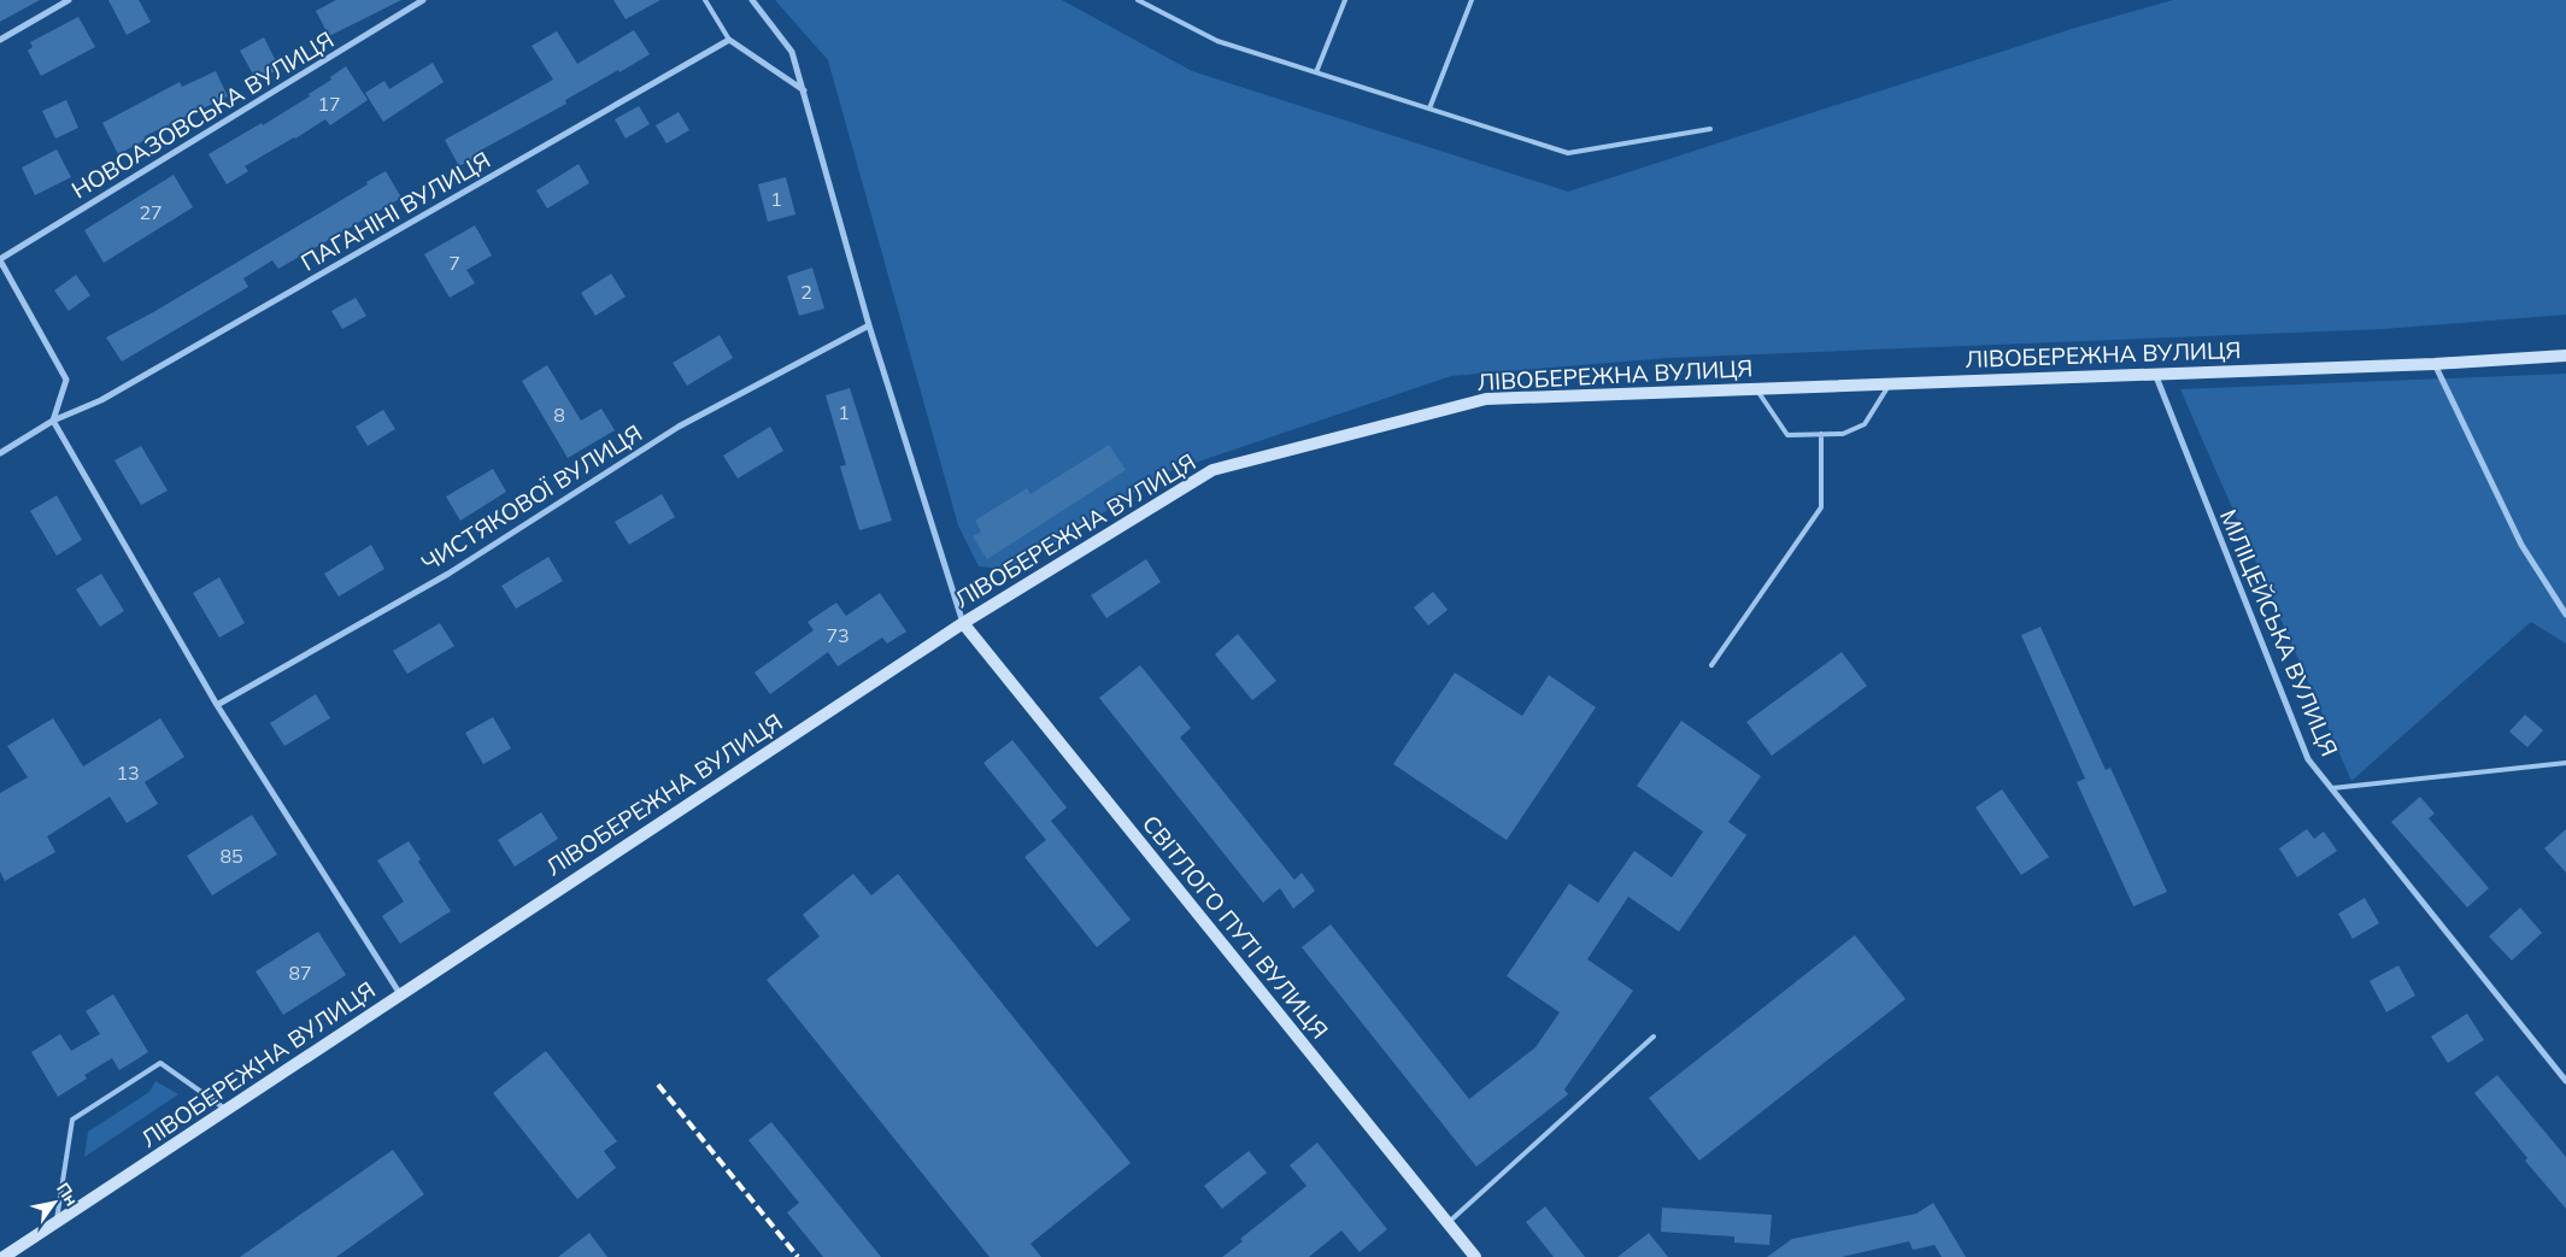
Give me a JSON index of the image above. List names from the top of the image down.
{
  "streets": {
    "main road": ["ЛІВОБЕРЕЖНА ВУЛИЦЯ", "СВІТЛОГО ПУТІ ВУЛИЦЯ"],
    "street": [
      "НОВОАЗОВСЬКА ВУЛИЦЯ",
      "ПАГАНІНІ ВУЛИЦЯ",
      "ЧИСТЯКОВОЇ ВУЛИЦЯ",
      "МІЛІЦЕЙСЬКА ВУЛИЦЯ"
    ]
  },
  "crossings": [
    ["ЛІВОБЕРЕЖНА ВУЛИЦЯ", "МІЛІЦЕЙСЬКА ВУЛИЦЯ"],
    ["ЛІВОБЕРЕЖНА ВУЛИЦЯ", "СВІТЛОГО ПУТІ ВУЛИЦЯ"]
  ],
  "house_numbers": [
    "17",
    "1",
    "27",
    "7",
    "2",
    "1",
    "8",
    "73",
    "13",
    "85",
    "87"
  ],
  "north": "top right"
}
